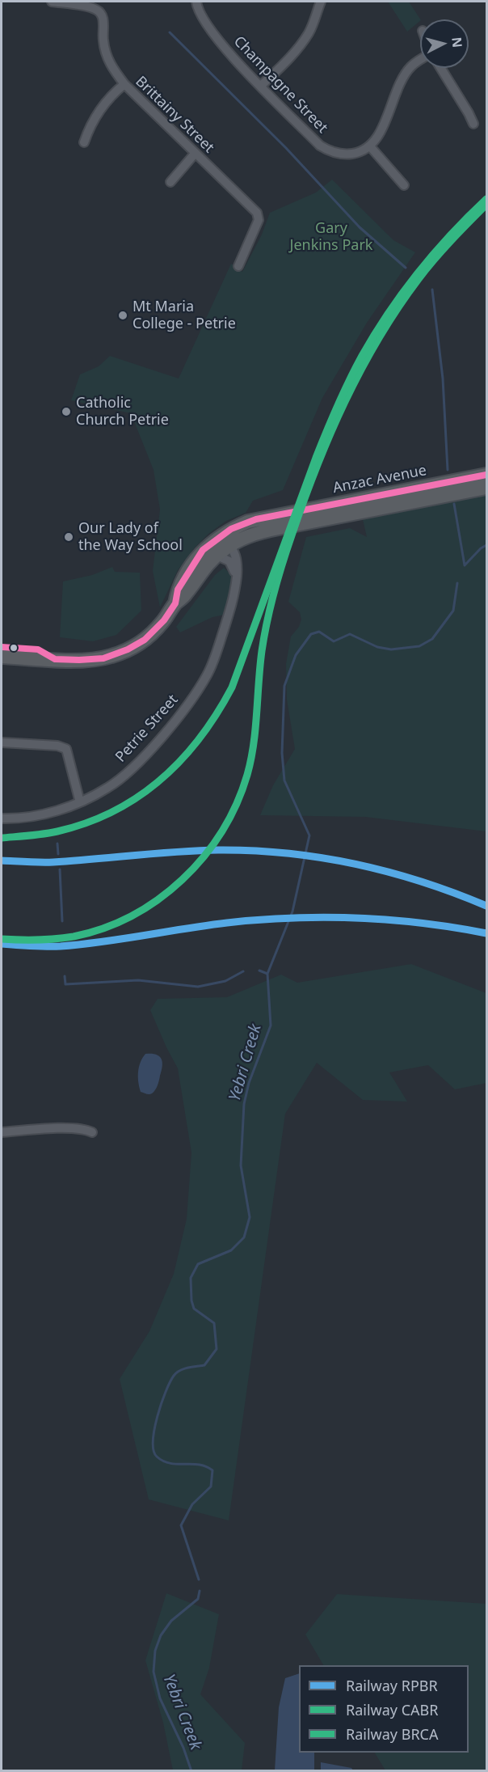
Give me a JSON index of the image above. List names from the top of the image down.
{
  "streets": {
    "highway": ["Anzac Avenue"],
    "street": ["Champagne Street", "Brittainy Street", "Petrie Street"]
  },
  "crossings": [
    ["Anzac Avenue", "Petrie Street"]
  ],
  "water": ["Yebri Creek"],
  "parks": ["Gary Jenkins Park"],
  "places": ["Mt Maria College - Petrie", "Catholic Church Petrie", "Our Lady of the Way School"],
  "lines": ["rail line BRCA", "rail line CABR", "rail line RPBR"],
  "legend": ["Railway RPBR", "Railway CABR", "Railway BRCA"],
  "north": "right"
}
